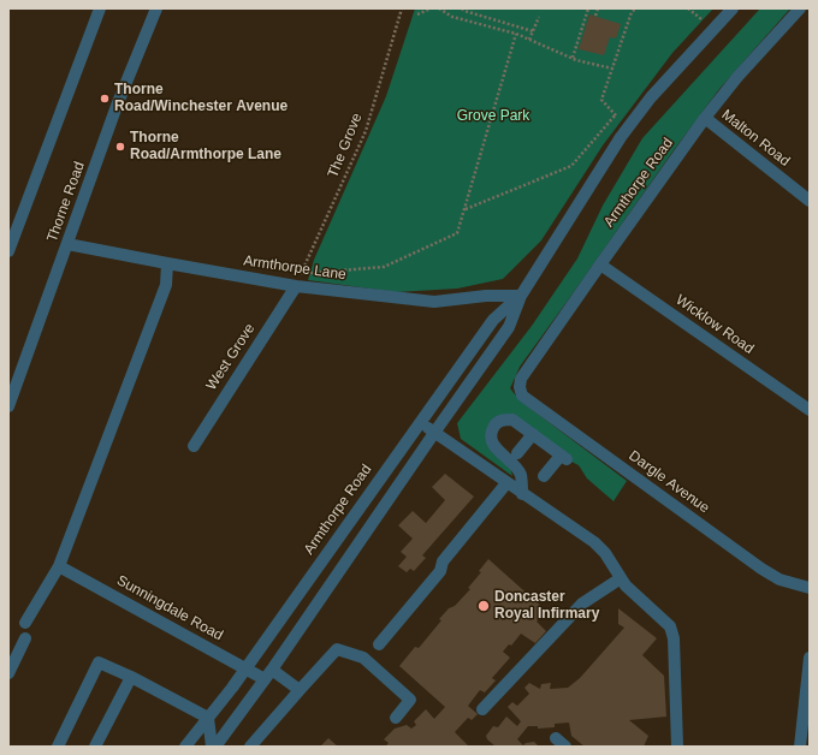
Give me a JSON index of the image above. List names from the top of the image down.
{
  "streets": {
    "street": [
      "Malton Road",
      "Armthorpe Road",
      "Thorne Road",
      "Armthorpe Lane",
      "Wicklow Road",
      "West Grove",
      "Dargle Avenue",
      "Sunningdale Road"
    ],
    "path": ["The Grove"]
  },
  "crossings": [
    ["Malton Road", "Armthorpe Road"],
    ["The Grove", "Armthorpe Lane"],
    ["The Grove", "West Grove"],
    ["Armthorpe Road", "Armthorpe Lane"],
    ["Armthorpe Road", "Wicklow Road"],
    ["Armthorpe Road", "Dargle Avenue"],
    ["Armthorpe Road", "Sunningdale Road"],
    ["Thorne Road", "Armthorpe Lane"],
    ["Armthorpe Lane", "West Grove"]
  ],
  "parks": ["Grove Park"],
  "places": ["Thorne Road/Winchester Avenue", "Thorne Road/Armthorpe Lane", "Doncaster Royal Infirmary"]
}
